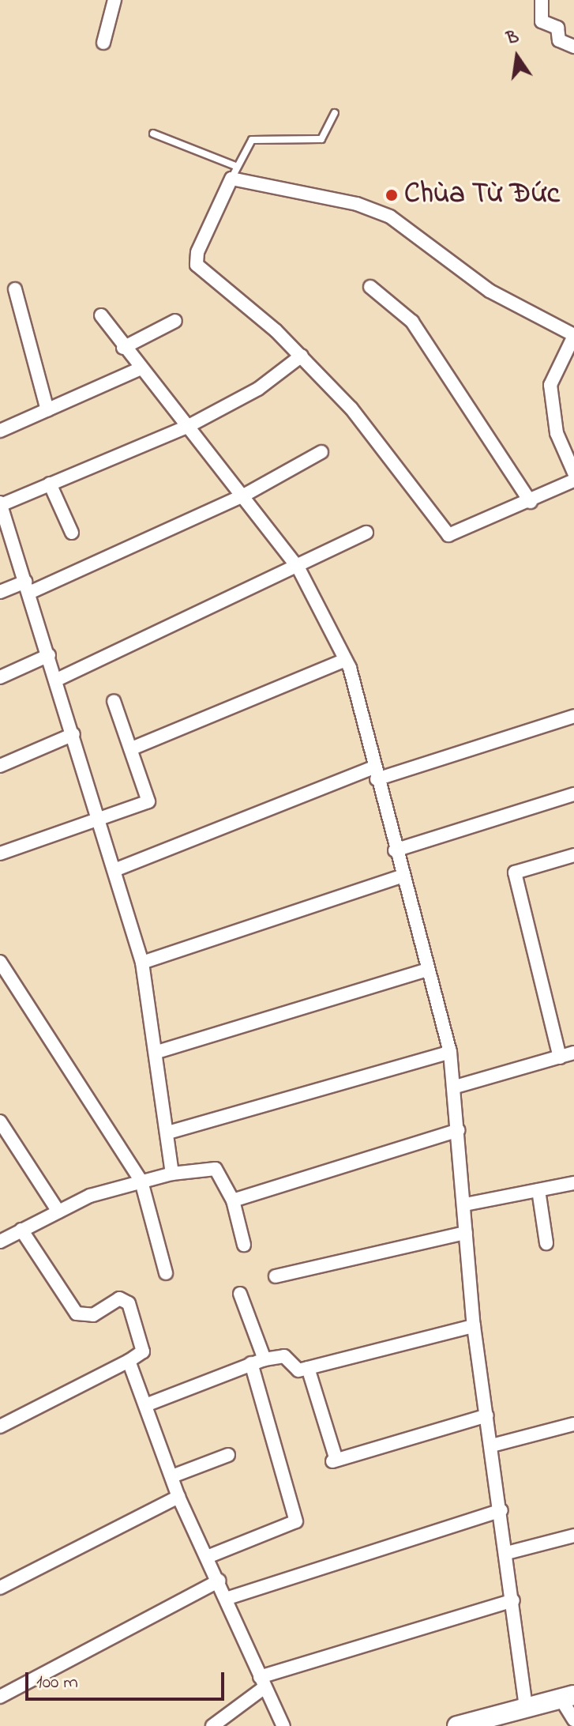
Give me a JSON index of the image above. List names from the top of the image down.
{
  "places": ["Chùa Từ Đức"],
  "scale_bar": "100 m",
  "north": "top"
}
